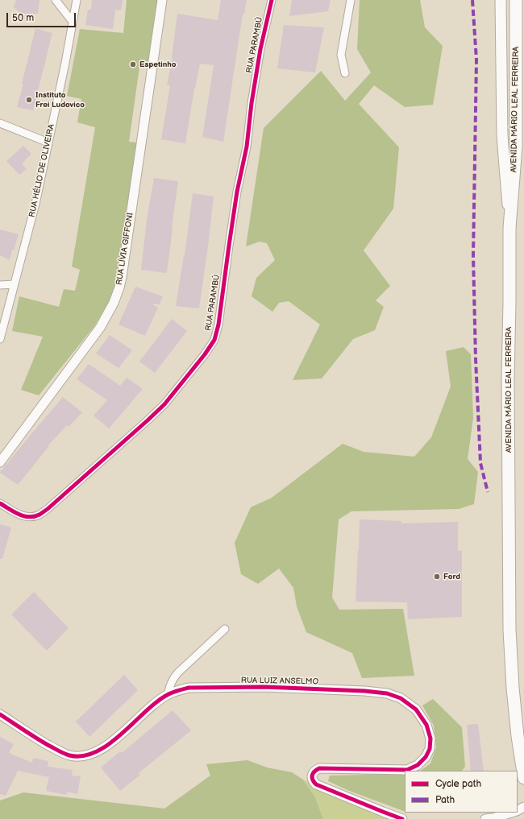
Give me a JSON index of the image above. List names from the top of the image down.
{
  "streets": {
    "highway": ["AVENIDA MÁRIO LEAL FERREIRA"],
    "street": [
      "RUA PARAMBÚ",
      "RUA HÉLIO DE OLIVEIRA",
      "RUA LÍVIA GIFFONI",
      "RUA LUIZ ANSELMO"
    ]
  },
  "places": ["Espetinho", "Instituto Frei Ludovico", "Ford"],
  "legend": ["Cycle path", "Path"],
  "scale_bar": "50 m"
}
